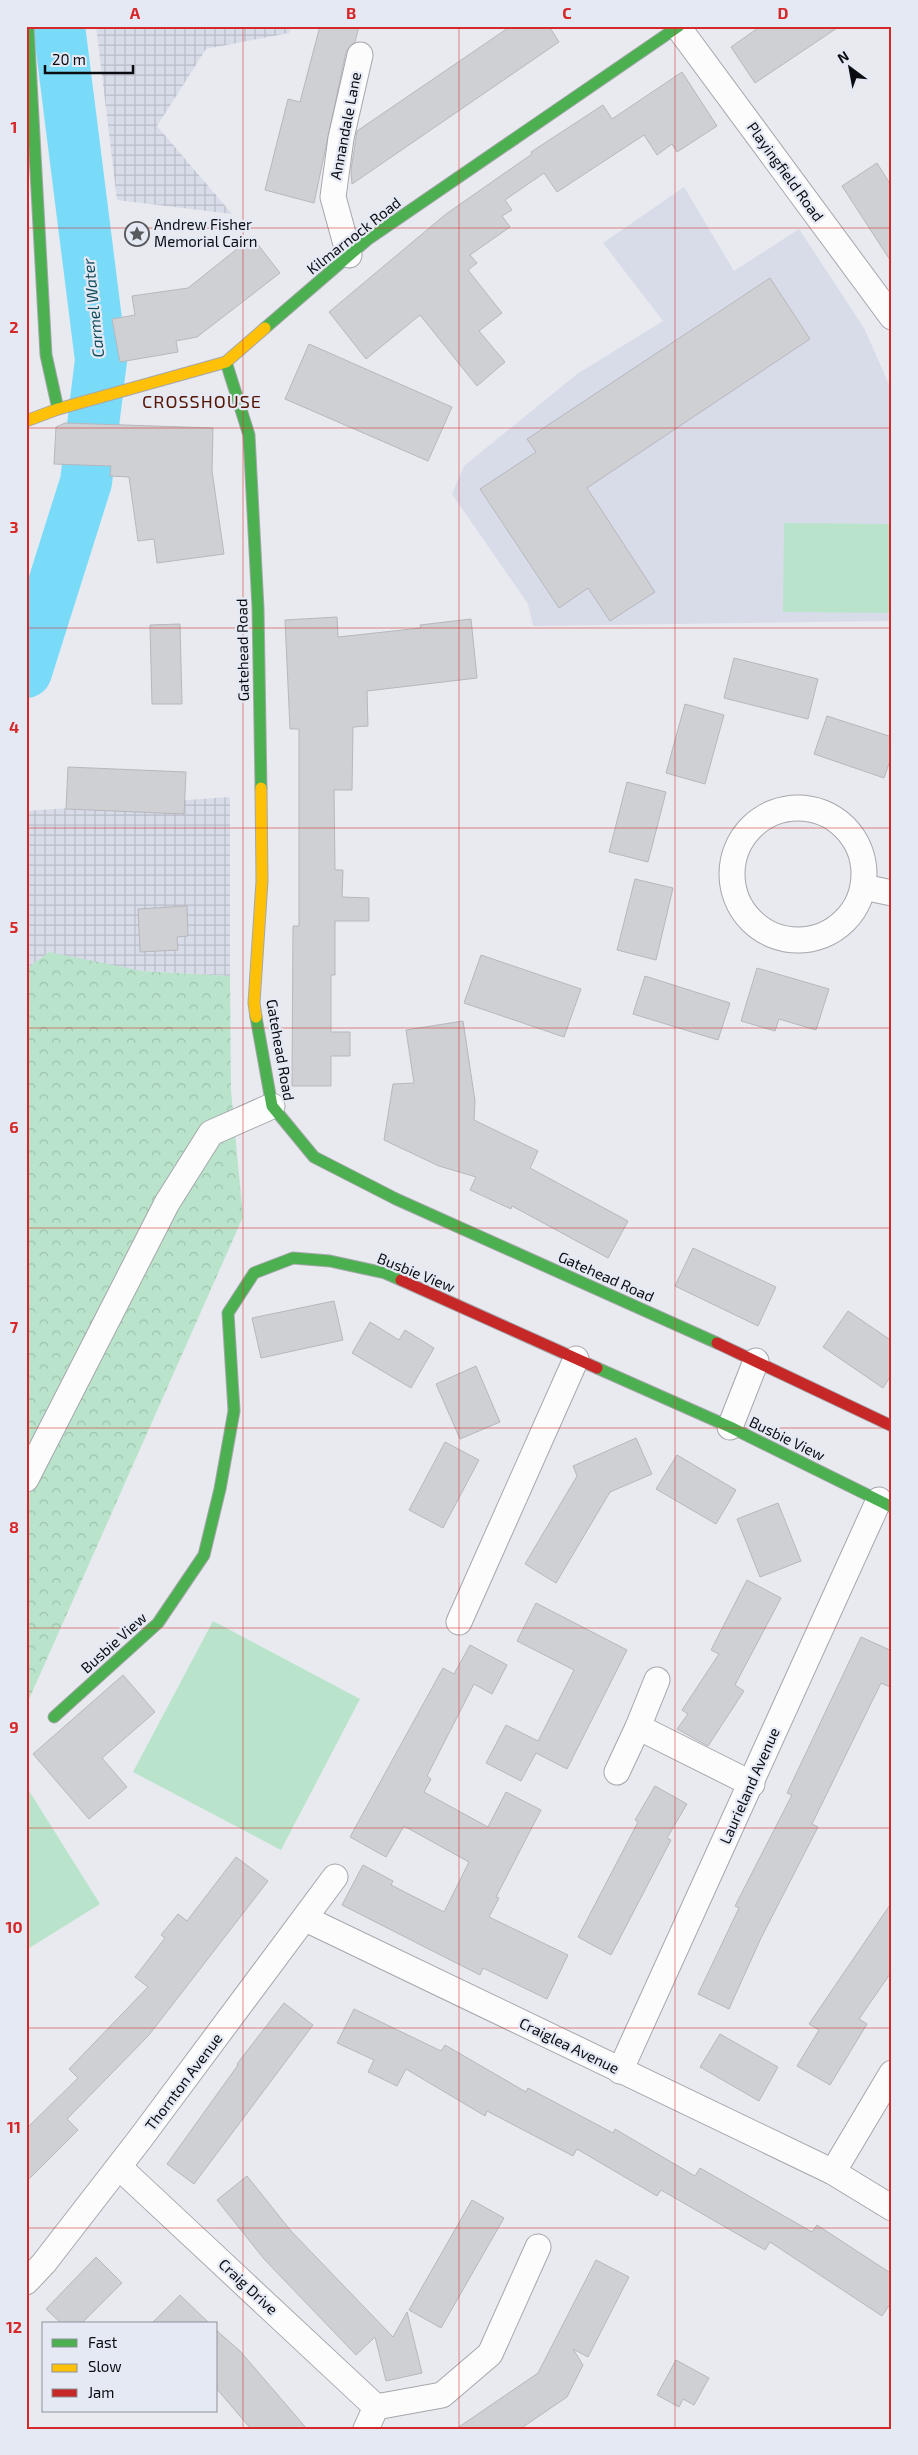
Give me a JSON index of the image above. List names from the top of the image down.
{
  "streets": {
    "main road": ["Kilmarnock Road", "Gatehead Road", "Busbie View"],
    "street": [
      "Annandale Lane",
      "Playingfield Road",
      "Laurieland Avenue",
      "Craiglea Avenue",
      "Thornton Avenue",
      "Craig Drive"
    ]
  },
  "crossings": [
    ["Annandale Lane", "Kilmarnock Road"],
    ["Playingfield Road", "Kilmarnock Road"],
    ["Kilmarnock Road", "Gatehead Road"],
    ["Busbie View", "Laurieland Avenue"],
    ["Laurieland Avenue", "Craiglea Avenue"],
    ["Craiglea Avenue", "Thornton Avenue"],
    ["Thornton Avenue", "Craig Drive"]
  ],
  "districts": ["CROSSHOUSE"],
  "water": ["Carmel Water"],
  "places": {
    "place": ["Andrew Fisher Memorial Cairn"]
  },
  "legend": ["Fast", "Slow", "Jam"],
  "scale_bar": "20 m",
  "north": "top left",
  "grid": {
    "columns": [
      "A",
      "B",
      "C",
      "D"
    ],
    "rows": [
      "1",
      "2",
      "3",
      "4",
      "5",
      "6",
      "7",
      "8",
      "9",
      "10",
      "11",
      "12"
    ]
  }
}
